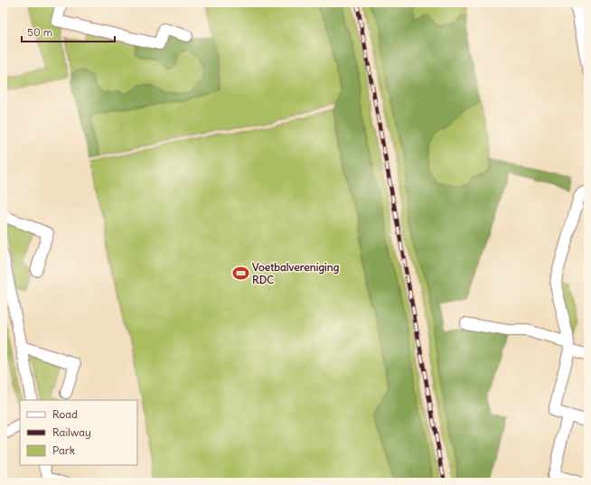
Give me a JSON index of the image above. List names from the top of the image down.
{
  "places": {
    "sports": ["Voetbalvereniging RDC"]
  },
  "legend": ["Road", "Railway", "Park"],
  "scale_bar": "50 m"
}
